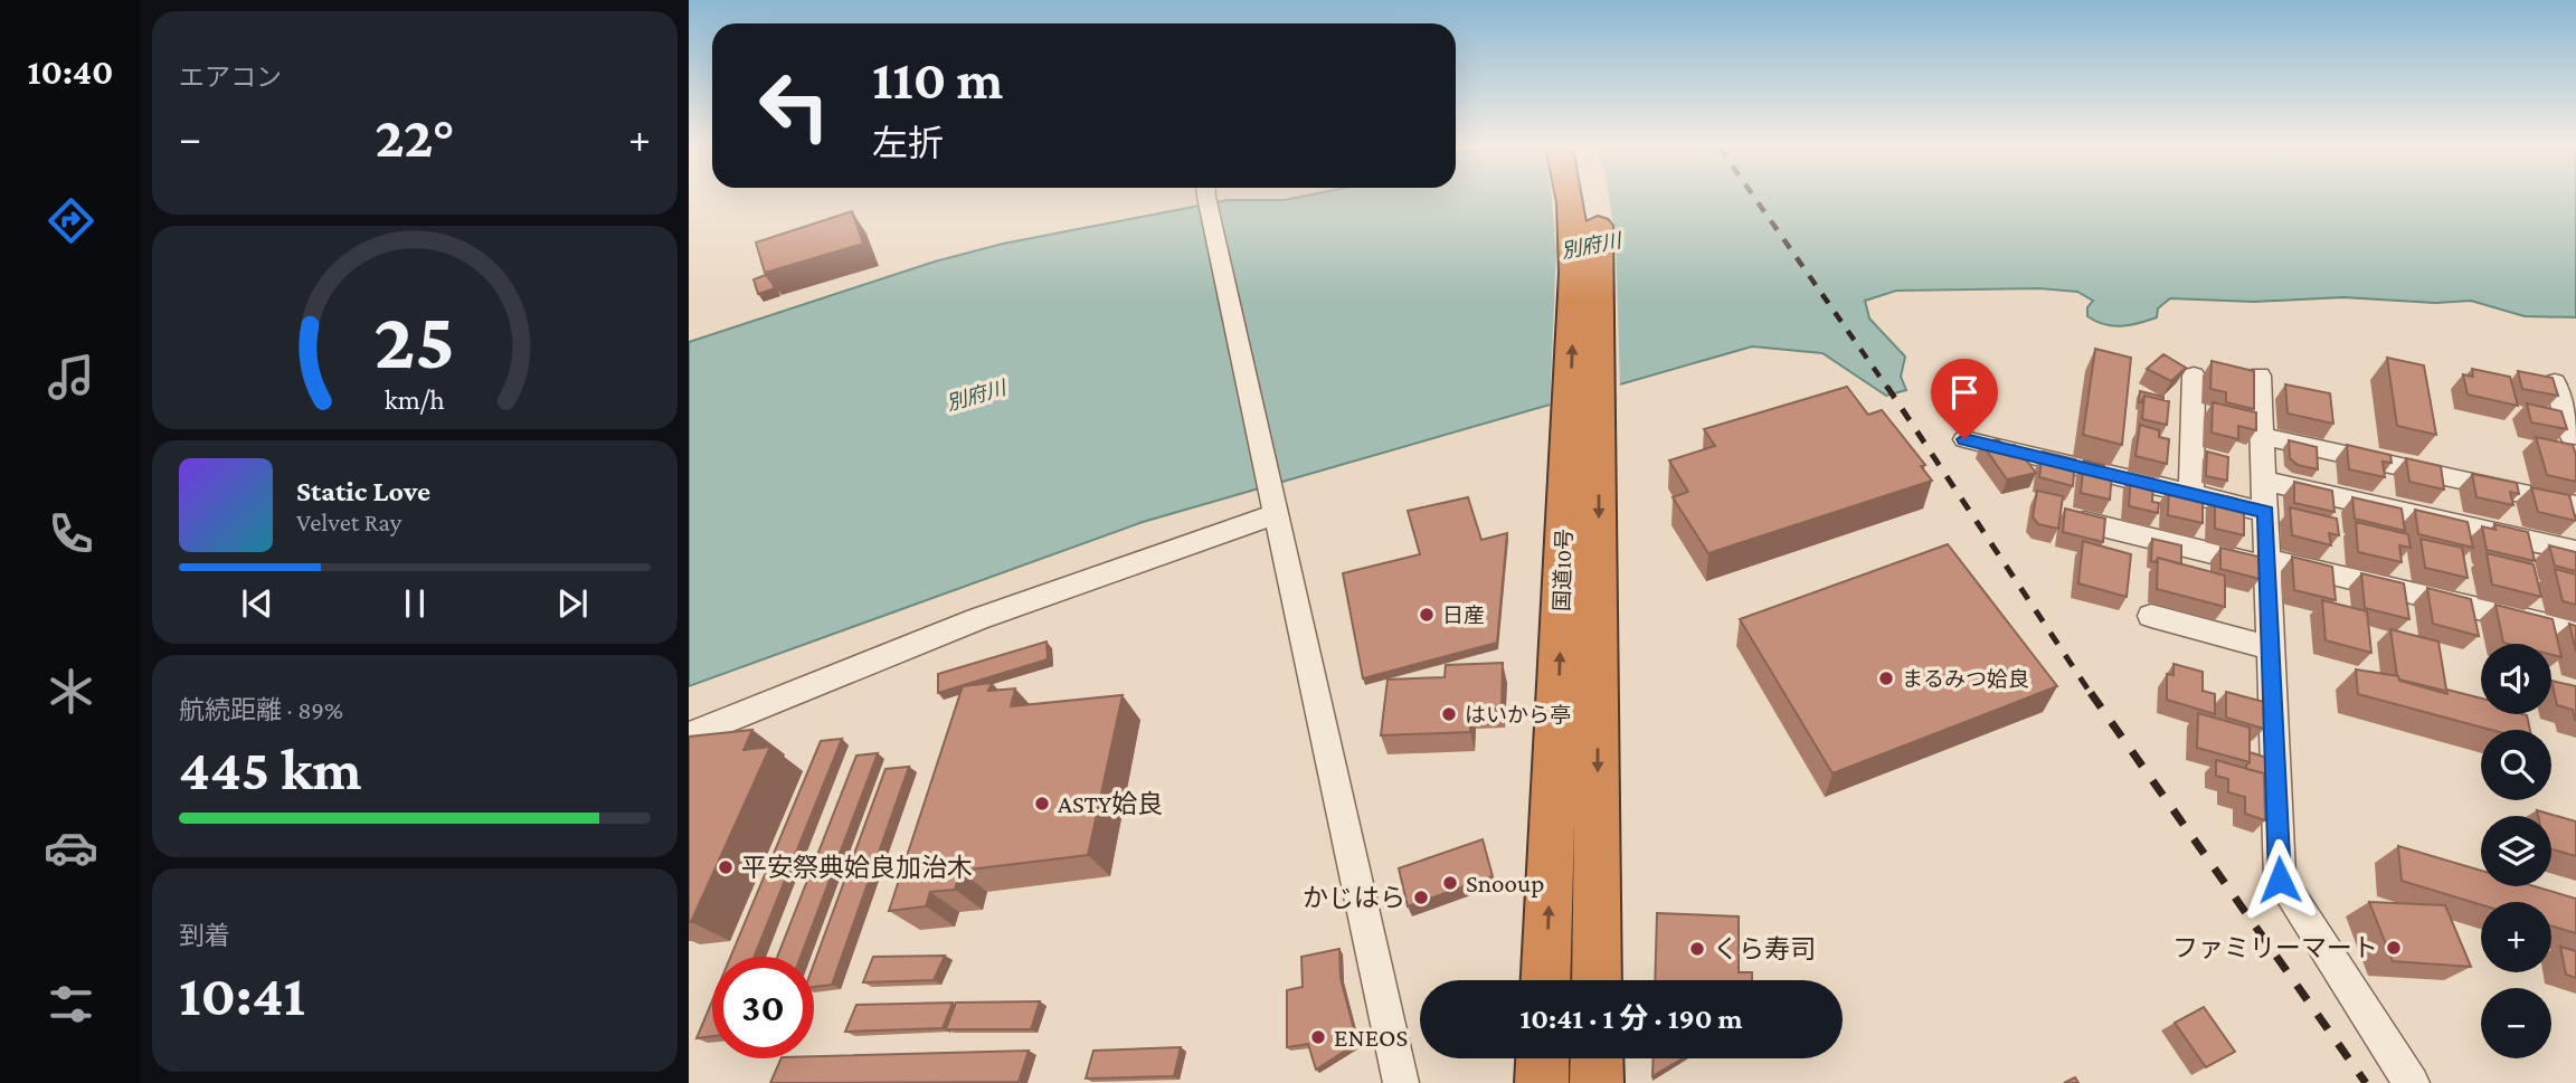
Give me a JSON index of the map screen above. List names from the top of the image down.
{
  "streets": {
    "highway": ["国道10号"]
  },
  "water": ["別府川"],
  "places": [
    "日産",
    "まるみつ姶良",
    "はいから亭",
    "ASTY姶良",
    "平安祭典姶良加治木",
    "Snooup",
    "かじはら",
    "ファミリーマート",
    "くら寿司",
    "ENEOS"
  ],
  "page": {
    "tabs": "10:40",
    "tile": [
      "エアコン",
      ["航続距離 · 89%", "445 km"],
      ["到着", "10:41"]
    ],
    "turn": ["110 m", "左折"],
    "heat": ["−", "22°", "+"],
    "song": ["Static Love", "Velvet Ray"],
    "map_buttons": ["+", "−"],
    "limit": "30",
    "trip": "10:41 · 1 分 · 190 m",
    "gauge": ["25", "km/h"]
  }
}
